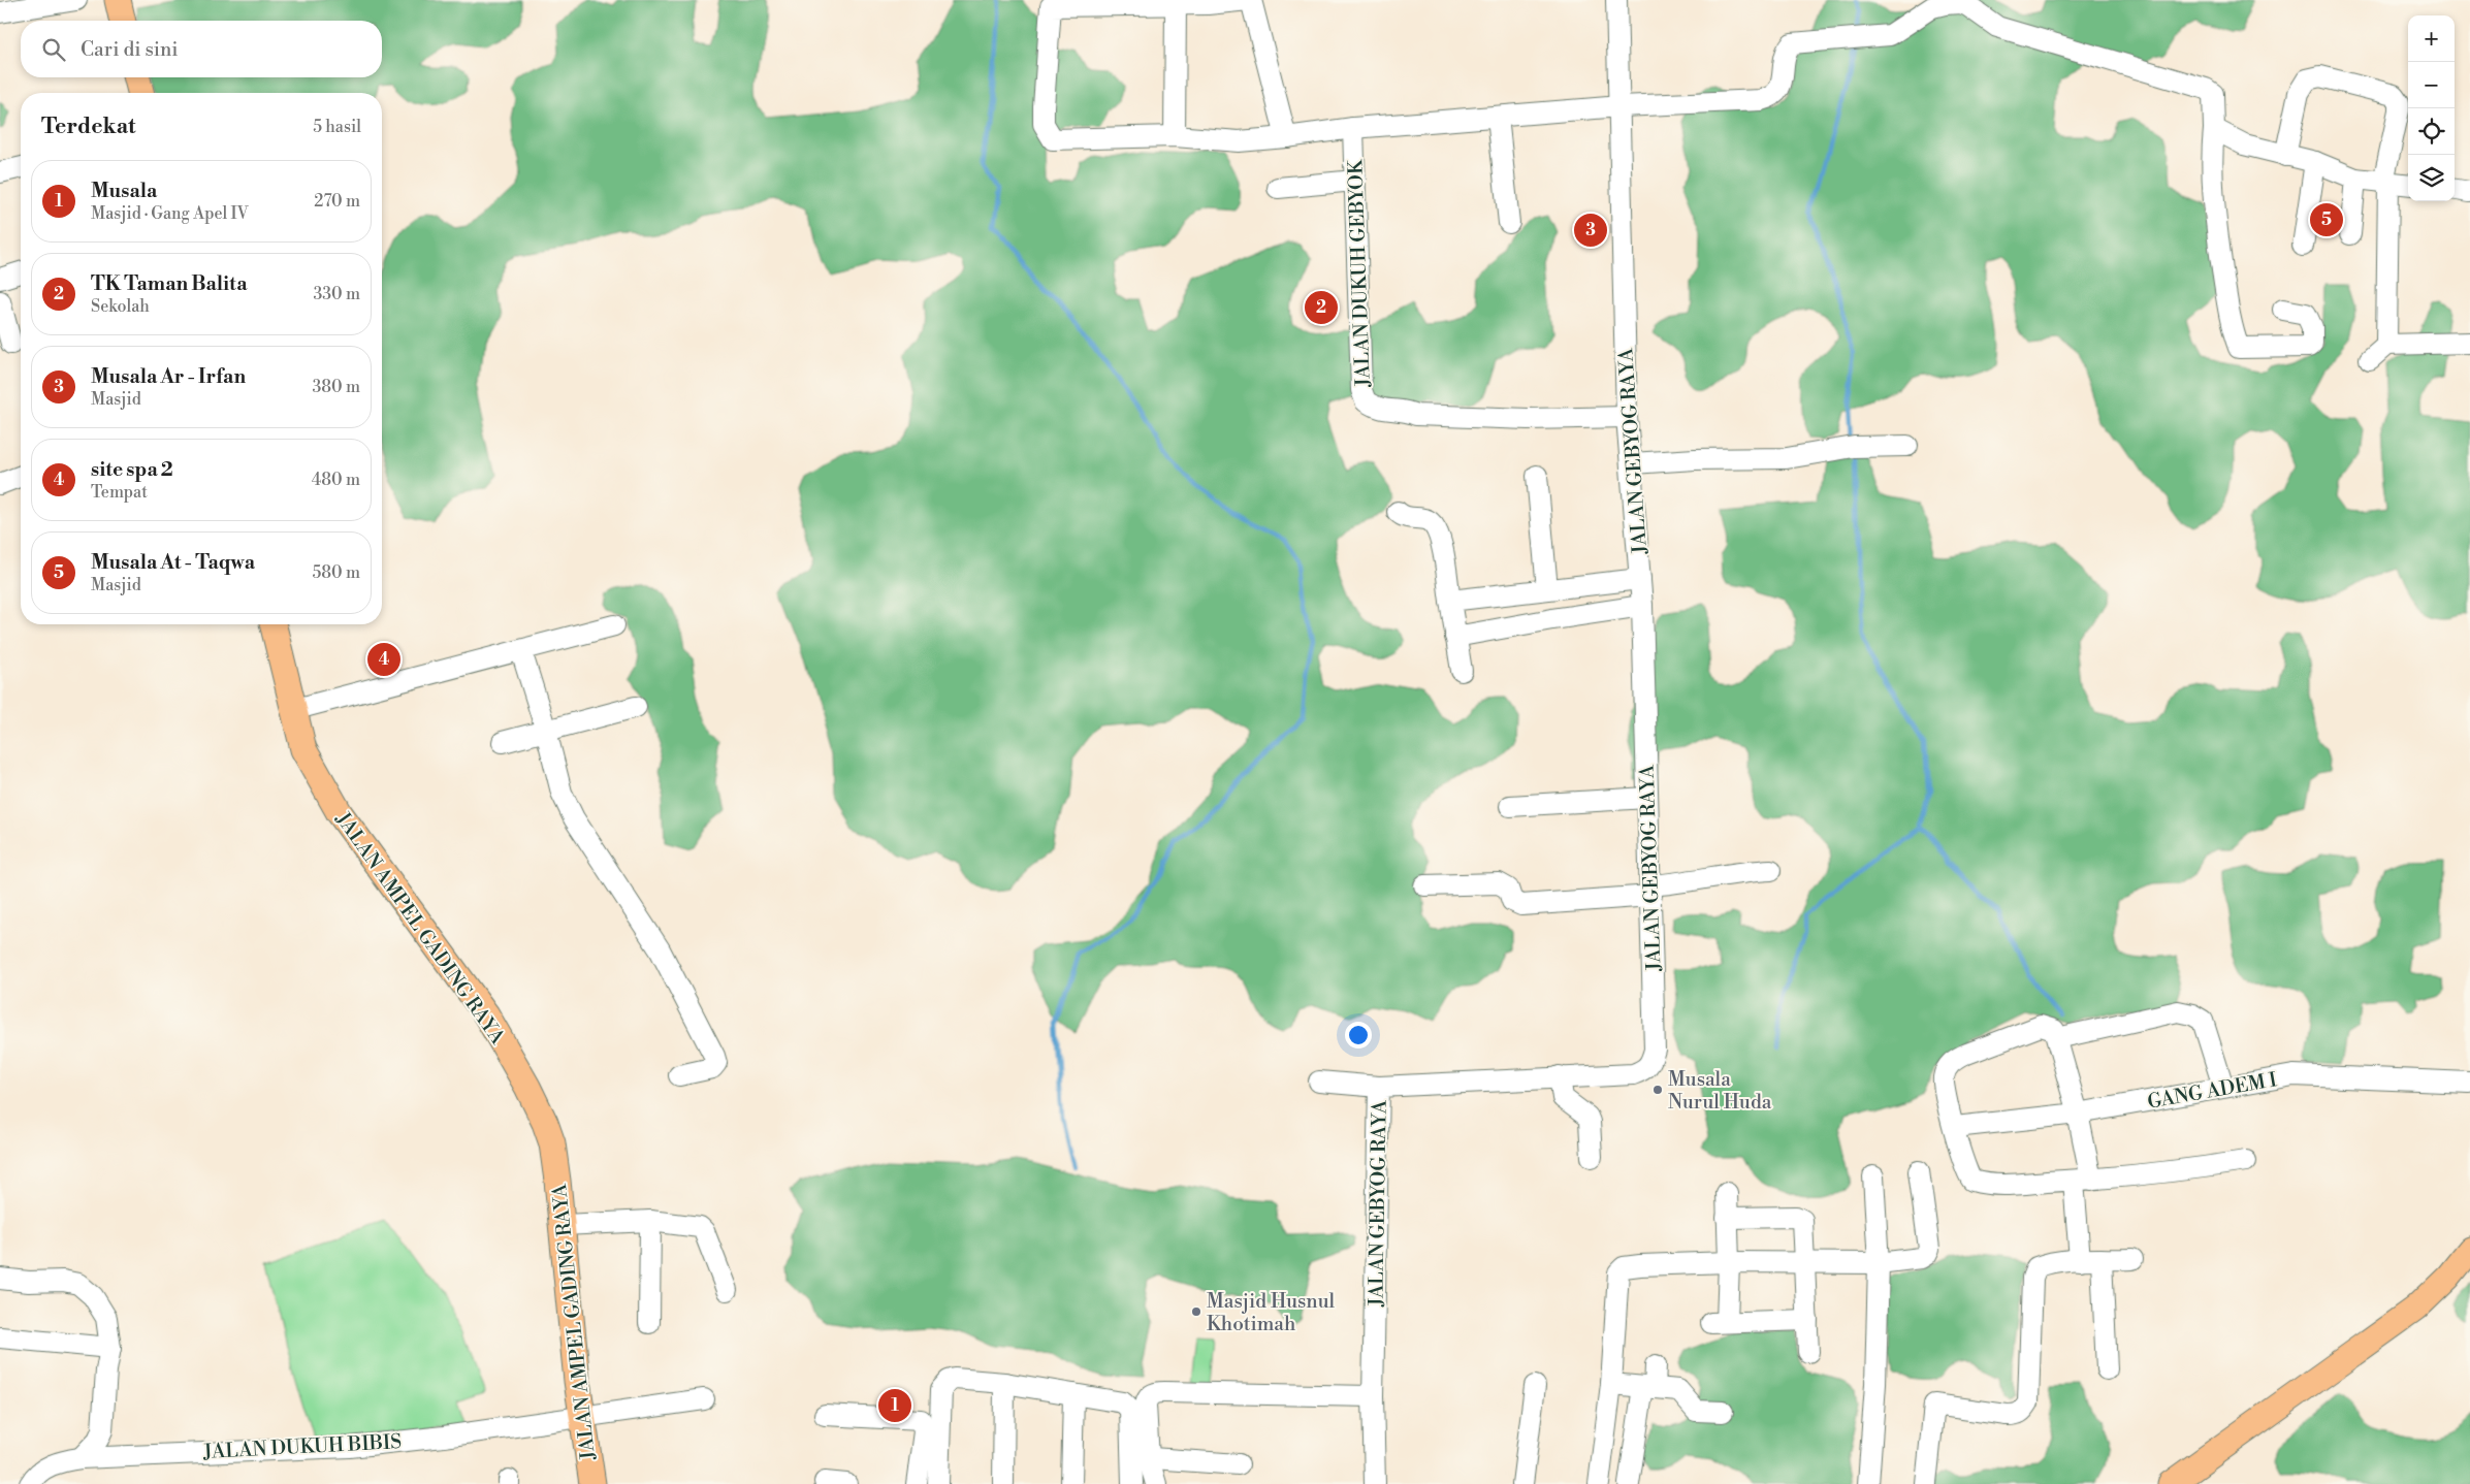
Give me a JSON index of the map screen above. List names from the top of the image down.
{
  "streets": {
    "main road": ["JALAN AMPEL GADING RAYA"],
    "street": [
      "JALAN DUKUH GEBYOK",
      "JALAN GEBYOG RAYA",
      "GANG ADEM I",
      "JALAN DUKUH BIBIS"
    ]
  },
  "crossings": [
    ["JALAN DUKUH GEBYOK", "JALAN GEBYOG RAYA"],
    ["JALAN AMPEL GADING RAYA", "JALAN DUKUH BIBIS"]
  ],
  "places": ["Musala Nurul Huda", "Masjid Husnul Khotimah"],
  "page": {
    "map_buttons": ["+", "−"],
    "search": "Cari di sini",
    "heading": ["Terdekat", "5 hasil"],
    "list": [
      {
        "mark": "1",
        "name": "Musala",
        "note": "Masjid · Gang Apel IV",
        "value": "270 m"
      },
      {
        "mark": "2",
        "name": "TK Taman Balita",
        "note": "Sekolah",
        "value": "330 m"
      },
      {
        "mark": "3",
        "name": "Musala Ar - Irfan",
        "note": "Masjid",
        "value": "380 m"
      },
      {
        "mark": "4",
        "name": "site spa 2",
        "note": "Tempat",
        "value": "480 m"
      },
      {
        "mark": "5",
        "name": "Musala At - Taqwa",
        "note": "Masjid",
        "value": "580 m"
      }
    ],
    "pins": [
      "5",
      "3",
      "2",
      "4",
      "1"
    ]
  }
}
